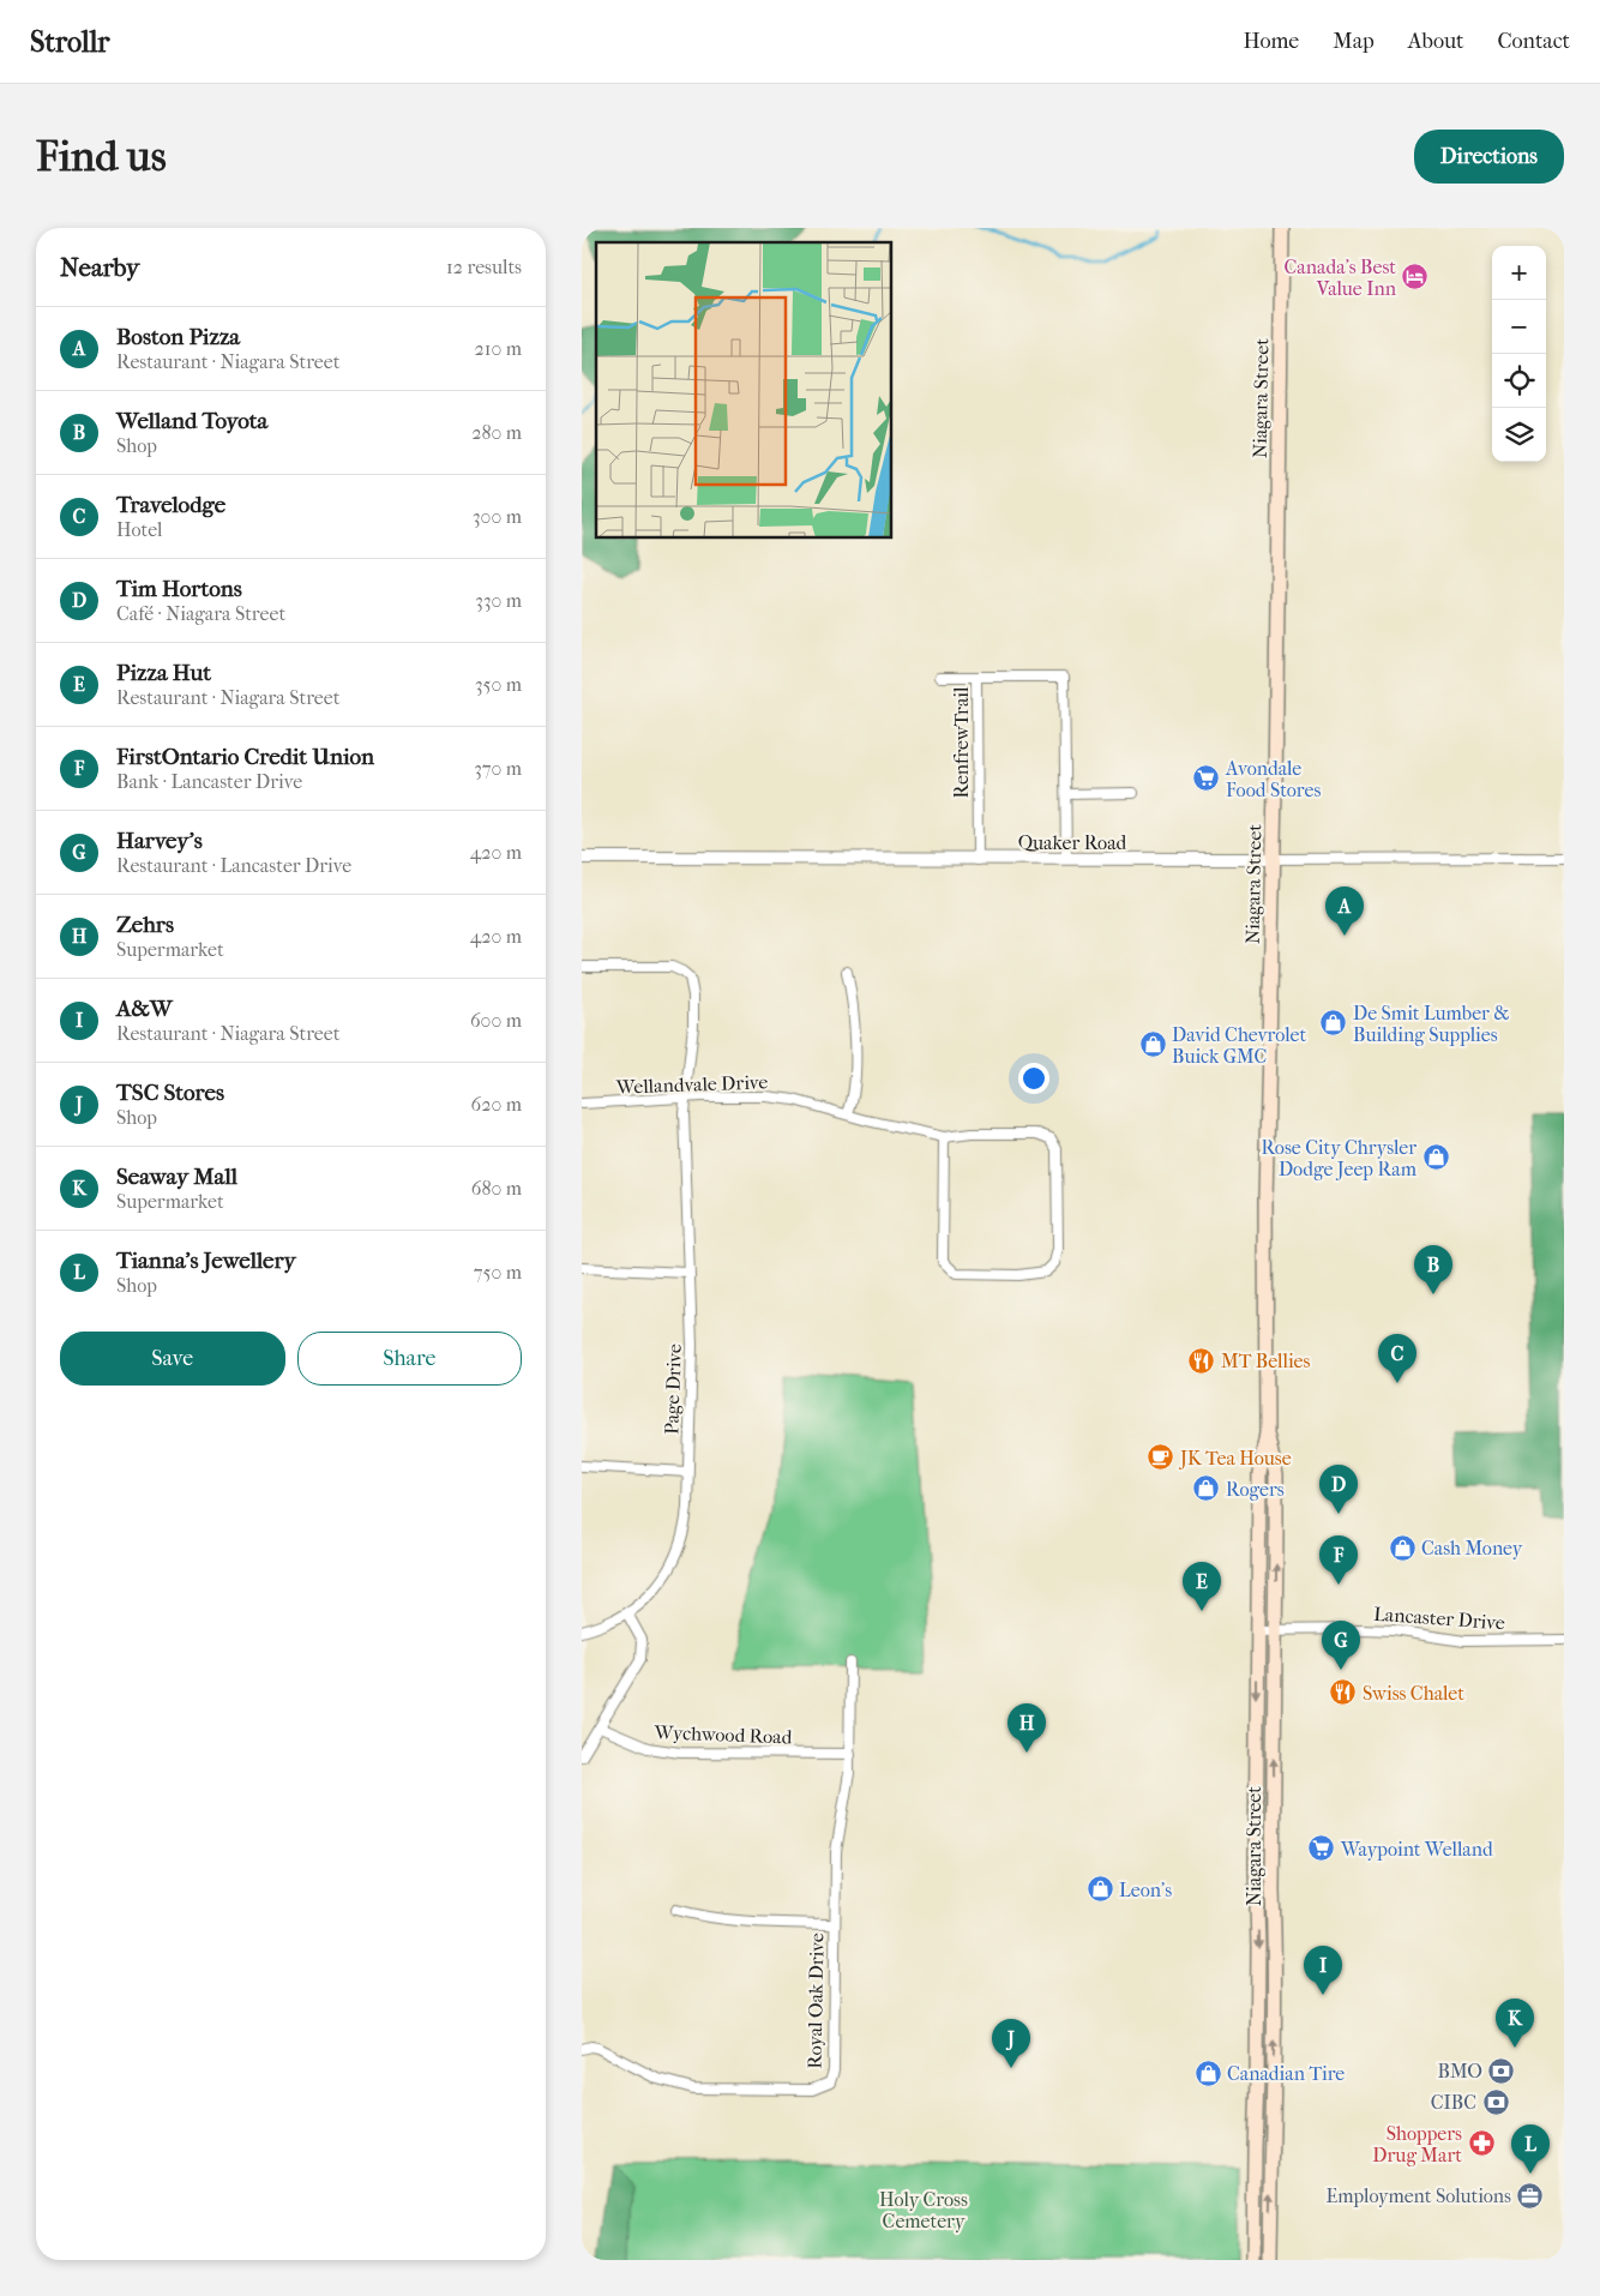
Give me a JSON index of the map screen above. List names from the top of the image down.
{
  "streets": {
    "main road": ["Niagara Street"],
    "street": [
      "RenfrewTrail",
      "Quaker Road",
      "Wellandvale Drive",
      "Page Drive",
      "Lancaster Drive",
      "Wychwood Road",
      "Royal Oak Drive"
    ]
  },
  "crossings": [
    ["Niagara Street", "Quaker Road"],
    ["Niagara Street", "Lancaster Drive"],
    ["RenfrewTrail", "Quaker Road"],
    ["Wellandvale Drive", "Page Drive"],
    ["Wychwood Road", "Royal Oak Drive"]
  ],
  "parks": ["Holy Cross Cemetery"],
  "places": {
    "hotel": ["Canada's Best Value Inn"],
    "supermarket": ["Avondale Food Stores", "Waypoint Welland"],
    "shop": [
      "De Smit Lumber & Building Supplies",
      "David Chevrolet Buick GMC",
      "Rose City Chrysler Dodge Jeep Ram",
      "Rogers",
      "Cash Money",
      "Leon's",
      "Canadian Tire"
    ],
    "restaurant": ["MT Bellies", "Swiss Chalet"],
    "cafe": ["JK Tea House"],
    "bank": ["BMO", "CIBC"],
    "pharmacy": ["Shoppers Drug Mart"],
    "office": ["Employment Solutions"]
  },
  "page": {
    "header": "Strollr",
    "nav": [
      "Home",
      "Map",
      "About",
      "Contact"
    ],
    "buttons": [
      "Directions",
      ["Save", "Share"]
    ],
    "title": "Find us",
    "heading": ["Nearby", "12 results"],
    "map_buttons": ["+", "−"],
    "list": [
      {
        "mark": "A",
        "name": "Boston Pizza",
        "note": "Restaurant · Niagara Street",
        "value": "210 m"
      },
      {
        "mark": "B",
        "name": "Welland Toyota",
        "note": "Shop",
        "value": "280 m"
      },
      {
        "mark": "C",
        "name": "Travelodge",
        "note": "Hotel",
        "value": "300 m"
      },
      {
        "mark": "D",
        "name": "Tim Hortons",
        "note": "Café · Niagara Street",
        "value": "330 m"
      },
      {
        "mark": "E",
        "name": "Pizza Hut",
        "note": "Restaurant · Niagara Street",
        "value": "350 m"
      },
      {
        "mark": "F",
        "name": "FirstOntario Credit Union",
        "note": "Bank · Lancaster Drive",
        "value": "370 m"
      },
      {
        "mark": "G",
        "name": "Harvey's",
        "note": "Restaurant · Lancaster Drive",
        "value": "420 m"
      },
      {
        "mark": "H",
        "name": "Zehrs",
        "note": "Supermarket",
        "value": "420 m"
      },
      {
        "mark": "I",
        "name": "A&W",
        "note": "Restaurant · Niagara Street",
        "value": "600 m"
      },
      {
        "mark": "J",
        "name": "TSC Stores",
        "note": "Shop",
        "value": "620 m"
      },
      {
        "mark": "K",
        "name": "Seaway Mall",
        "note": "Supermarket",
        "value": "680 m"
      },
      {
        "mark": "L",
        "name": "Tianna's Jewellery",
        "note": "Shop",
        "value": "750 m"
      }
    ],
    "pins": [
      "A",
      "B",
      "C",
      "D",
      "F",
      "E",
      "G",
      "H",
      "I",
      "K",
      "J",
      "L"
    ]
  }
}
